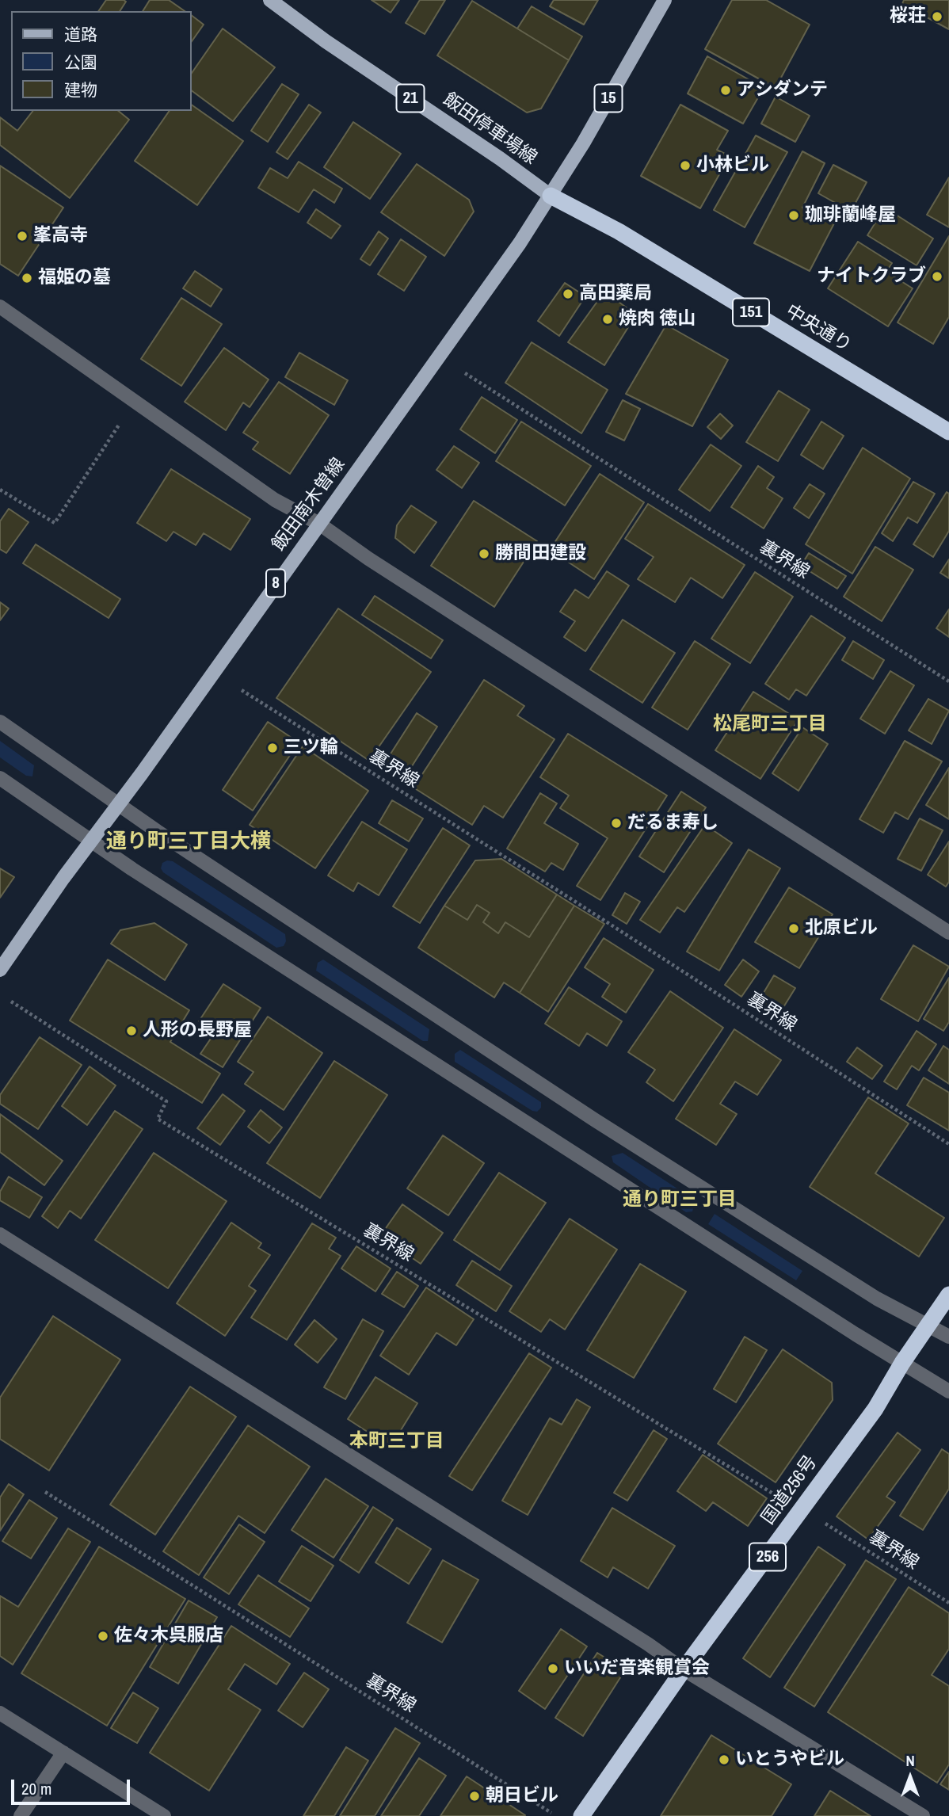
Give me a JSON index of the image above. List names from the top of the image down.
{
  "streets": {
    "highway": [
      "151",
      "中央通り",
      "国道256号",
      "256"
    ],
    "main road": [
      "21",
      "15",
      "飯田停車場線",
      "飯田南木曽線",
      "8"
    ],
    "path": ["裏界線"]
  },
  "crossings": [
    ["15", "飯田停車場線"],
    ["15", "中央通り"],
    ["15", "飯田南木曽線"],
    ["飯田停車場線", "中央通り"],
    ["飯田停車場線", "飯田南木曽線"],
    ["中央通り", "飯田南木曽線"]
  ],
  "districts": [
    "松尾町三丁目",
    "通り町三丁目大横",
    "通り町三丁目",
    "本町三丁目"
  ],
  "places": [
    "桜荘",
    "アシダンテ",
    "小林ビル",
    "珈琲蘭峰屋",
    "峯高寺",
    "ナイトクラブ",
    "福姫の墓",
    "高田薬局",
    "焼肉 徳山",
    "勝間田建設",
    "三ツ輪",
    "だるま寿し",
    "北原ビル",
    "人形の長野屋",
    "佐々木呉服店",
    "いいだ音楽観賞会",
    "いとうやビル",
    "朝日ビル"
  ],
  "legend": ["道路", "公園", "建物"],
  "scale_bar": "20 m",
  "north": "top"
}
